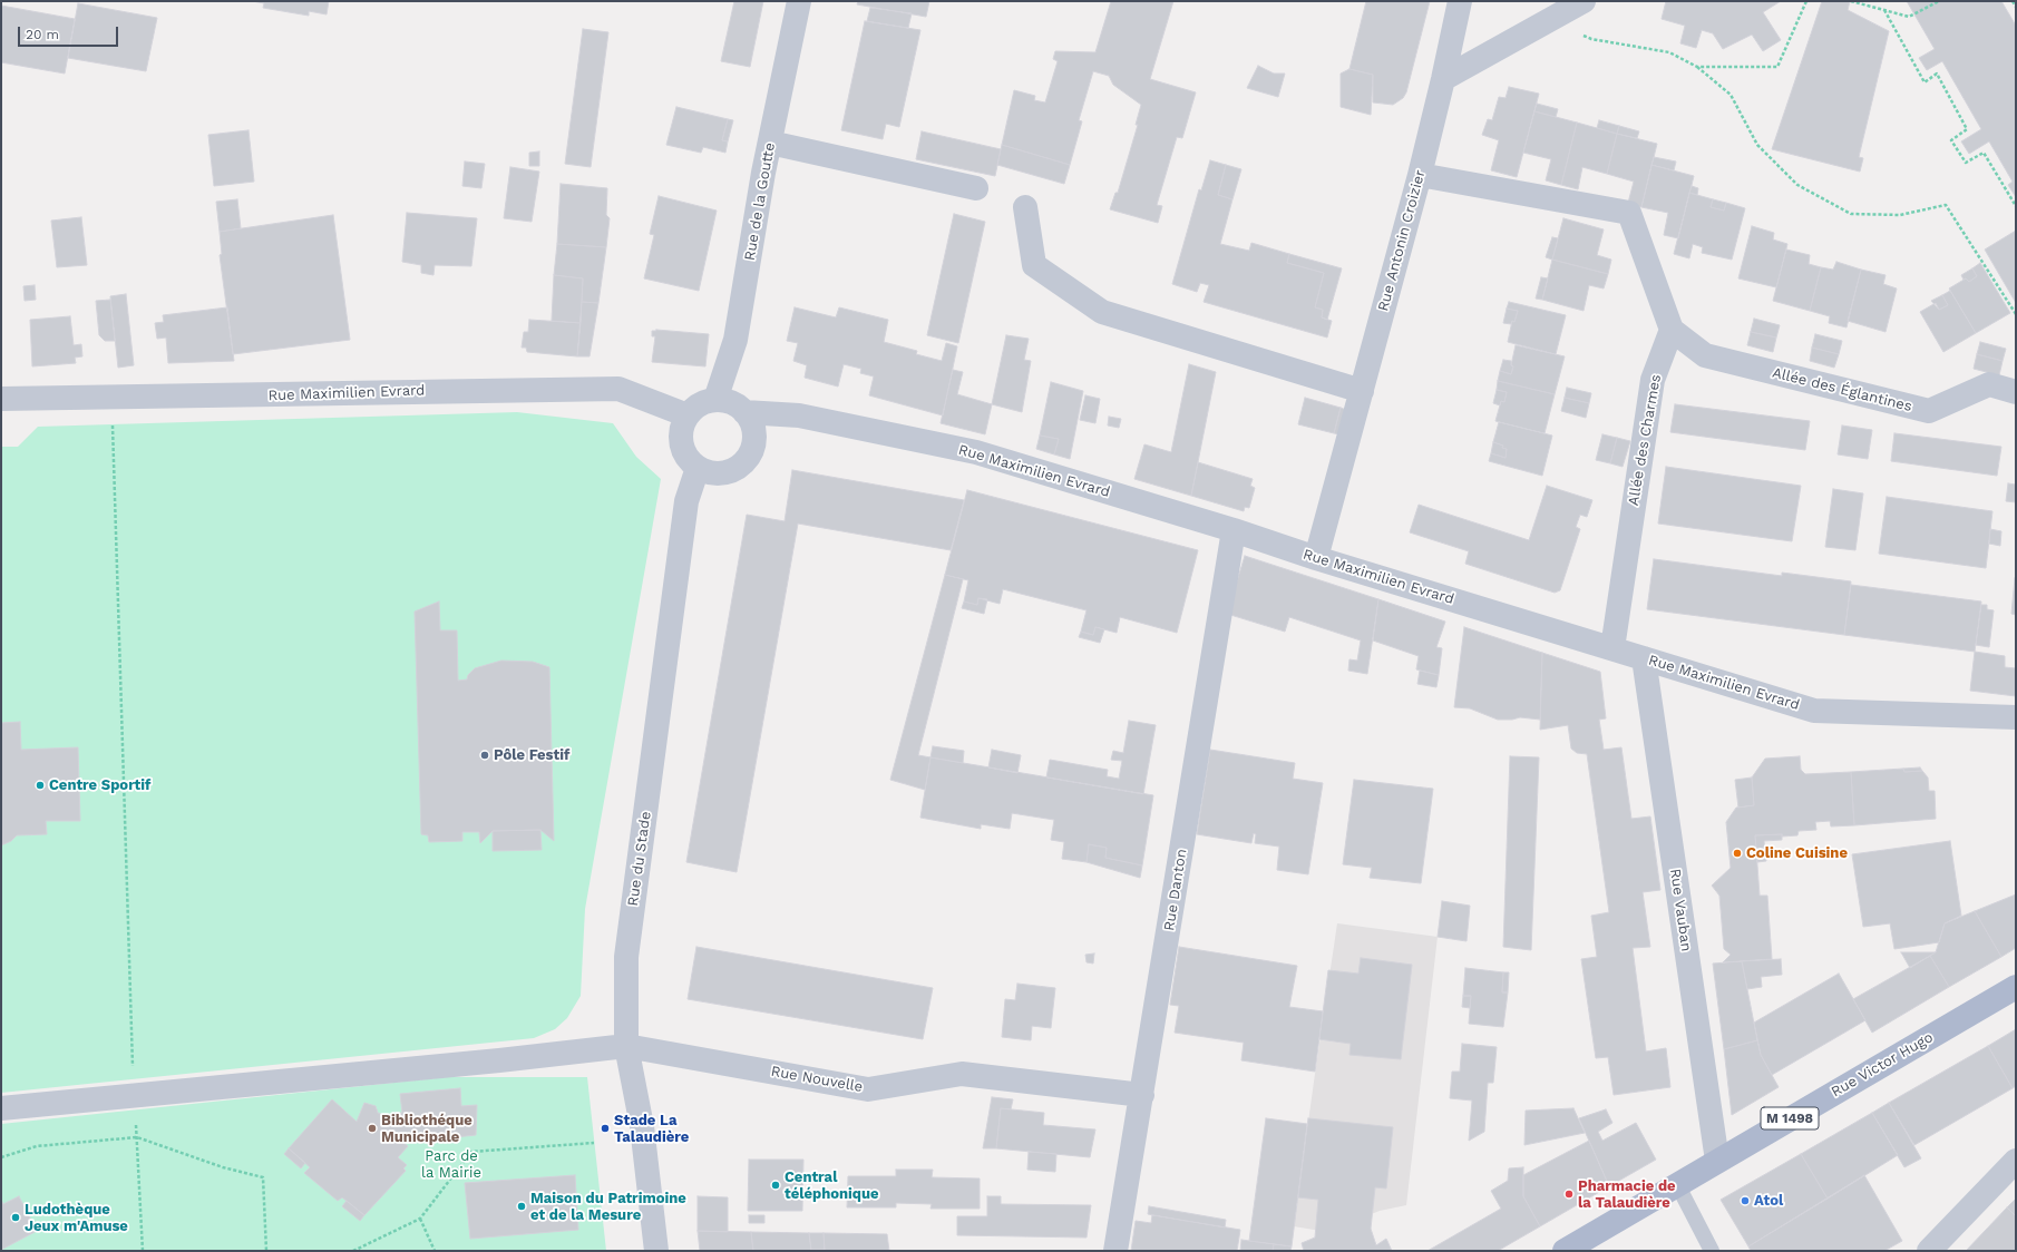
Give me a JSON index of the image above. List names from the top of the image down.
{
  "streets": {
    "main road": ["Rue Victor Hugo", "M 1498"],
    "street": [
      "Rue de la Goutte",
      "Rue Antonin Croizier",
      "Allée des Églantines",
      "Rue Maximilien Evrard",
      "Allée des Charmes",
      "Rue du Stade",
      "Rue Danton",
      "Rue Vauban",
      "Rue Nouvelle"
    ]
  },
  "crossings": [
    ["Rue de la Goutte", "Rue Maximilien Evrard"],
    ["Rue de la Goutte", "Rue du Stade"],
    ["Rue Antonin Croizier", "Rue Maximilien Evrard"],
    ["Allée des Églantines", "Allée des Charmes"],
    ["Rue Maximilien Evrard", "Allée des Charmes"],
    ["Rue Maximilien Evrard", "Rue du Stade"],
    ["Rue Maximilien Evrard", "Rue Danton"],
    ["Rue Maximilien Evrard", "Rue Vauban"],
    ["Rue du Stade", "Rue Nouvelle"],
    ["Rue Danton", "Rue Nouvelle"],
    ["Rue Vauban", "Rue Victor Hugo"]
  ],
  "parks": ["Parc de la Mairie"],
  "places": [
    "Pôle Festif",
    "Centre Sportif",
    "Coline Cuisine",
    "Bibliothéque Municipale",
    "Stade La Talaudière",
    "Central téléphonique",
    "Pharmacie de la Talaudière",
    "Atol",
    "Maison du Patrimoine et de la Mesure",
    "Ludothèque Jeux m'Amuse"
  ],
  "scale_bar": "20 m"
}
